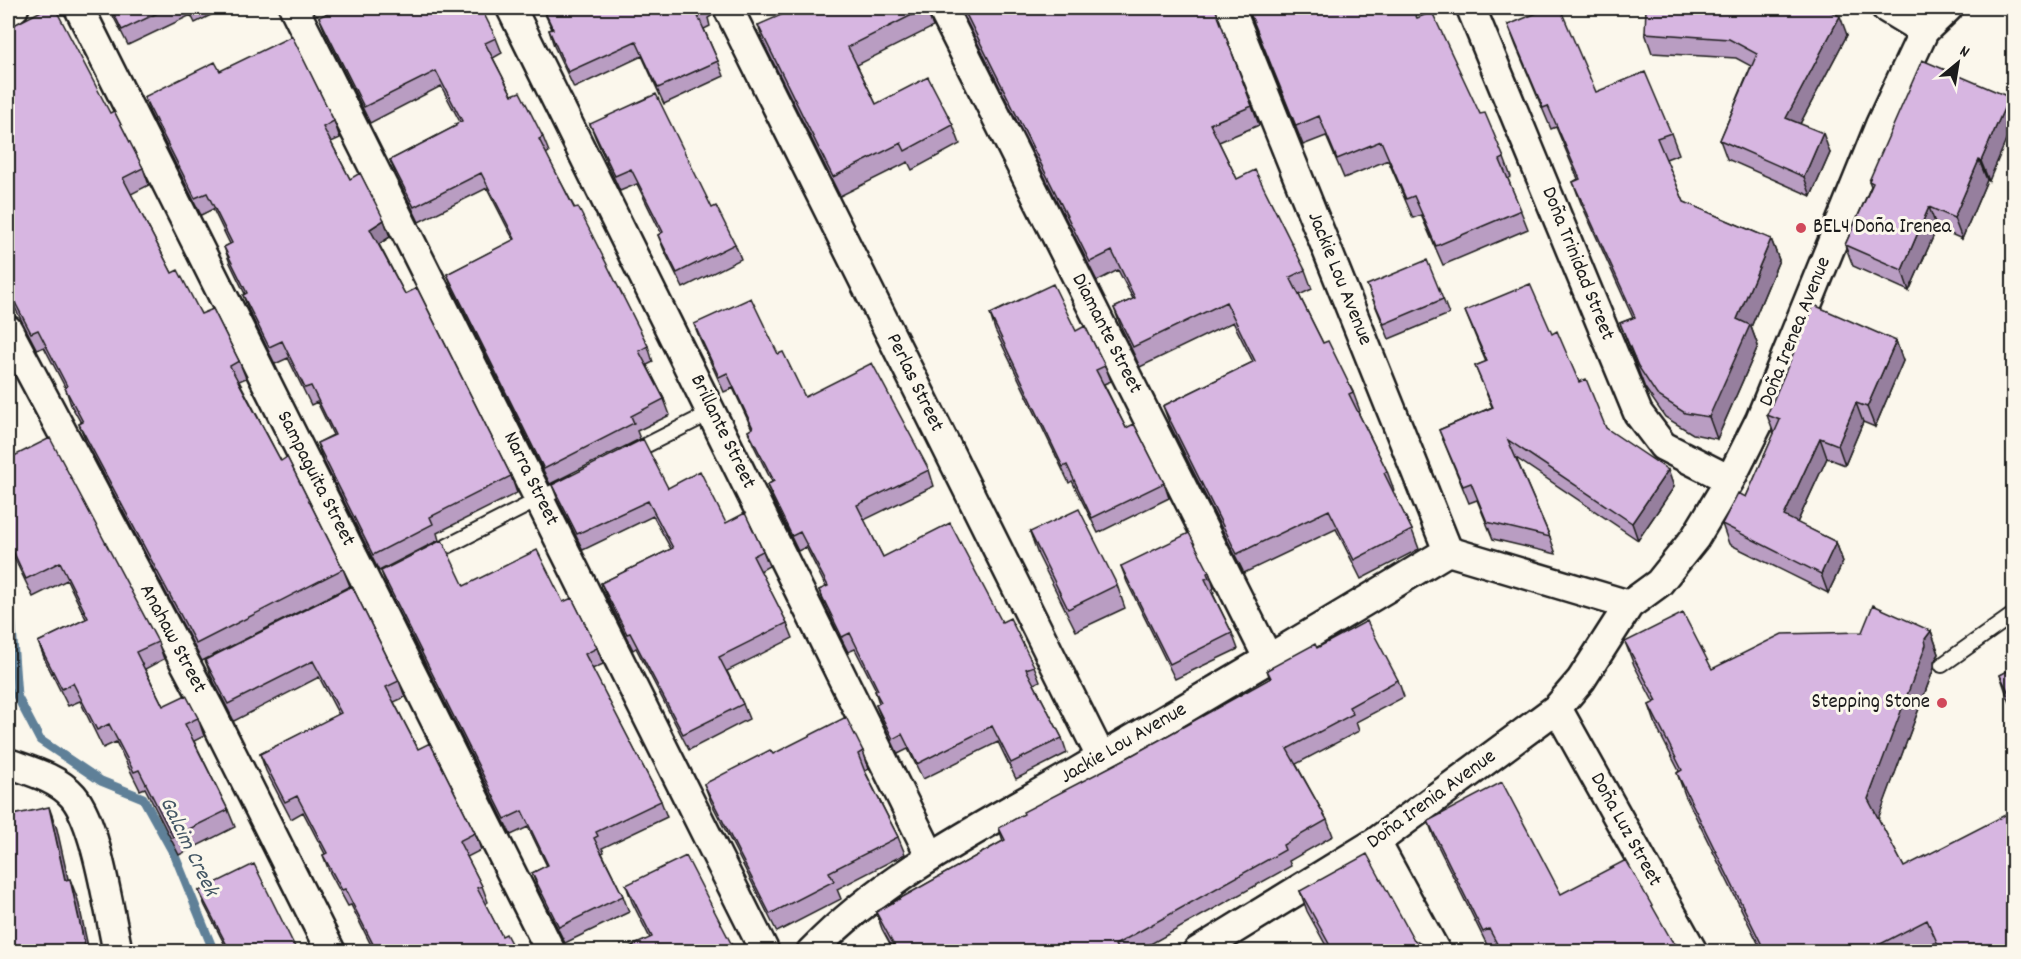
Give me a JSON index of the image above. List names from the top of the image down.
{
  "streets": {
    "street": [
      "Doña Trinidad Street",
      "Jackie Lou Avenue",
      "Doña Irenea Avenue",
      "Diamante Street",
      "Perlas Street",
      "Brillante Street",
      "Sampaguita Street",
      "Narra Street",
      "Anahaw Street",
      "Doña Irenia Avenue",
      "Doña Luz Street"
    ]
  },
  "crossings": [
    ["Doña Trinidad Street", "Doña Irenea Avenue"],
    ["Jackie Lou Avenue", "Diamante Street"],
    ["Jackie Lou Avenue", "Perlas Street"],
    ["Jackie Lou Avenue", "Brillante Street"],
    ["Doña Irenea Avenue", "Doña Irenia Avenue"],
    ["Doña Irenia Avenue", "Doña Luz Street"]
  ],
  "water": ["Galcim Creek"],
  "places": ["BEL4 Doña Irenea", "Stepping Stone"],
  "north": "top right"
}
